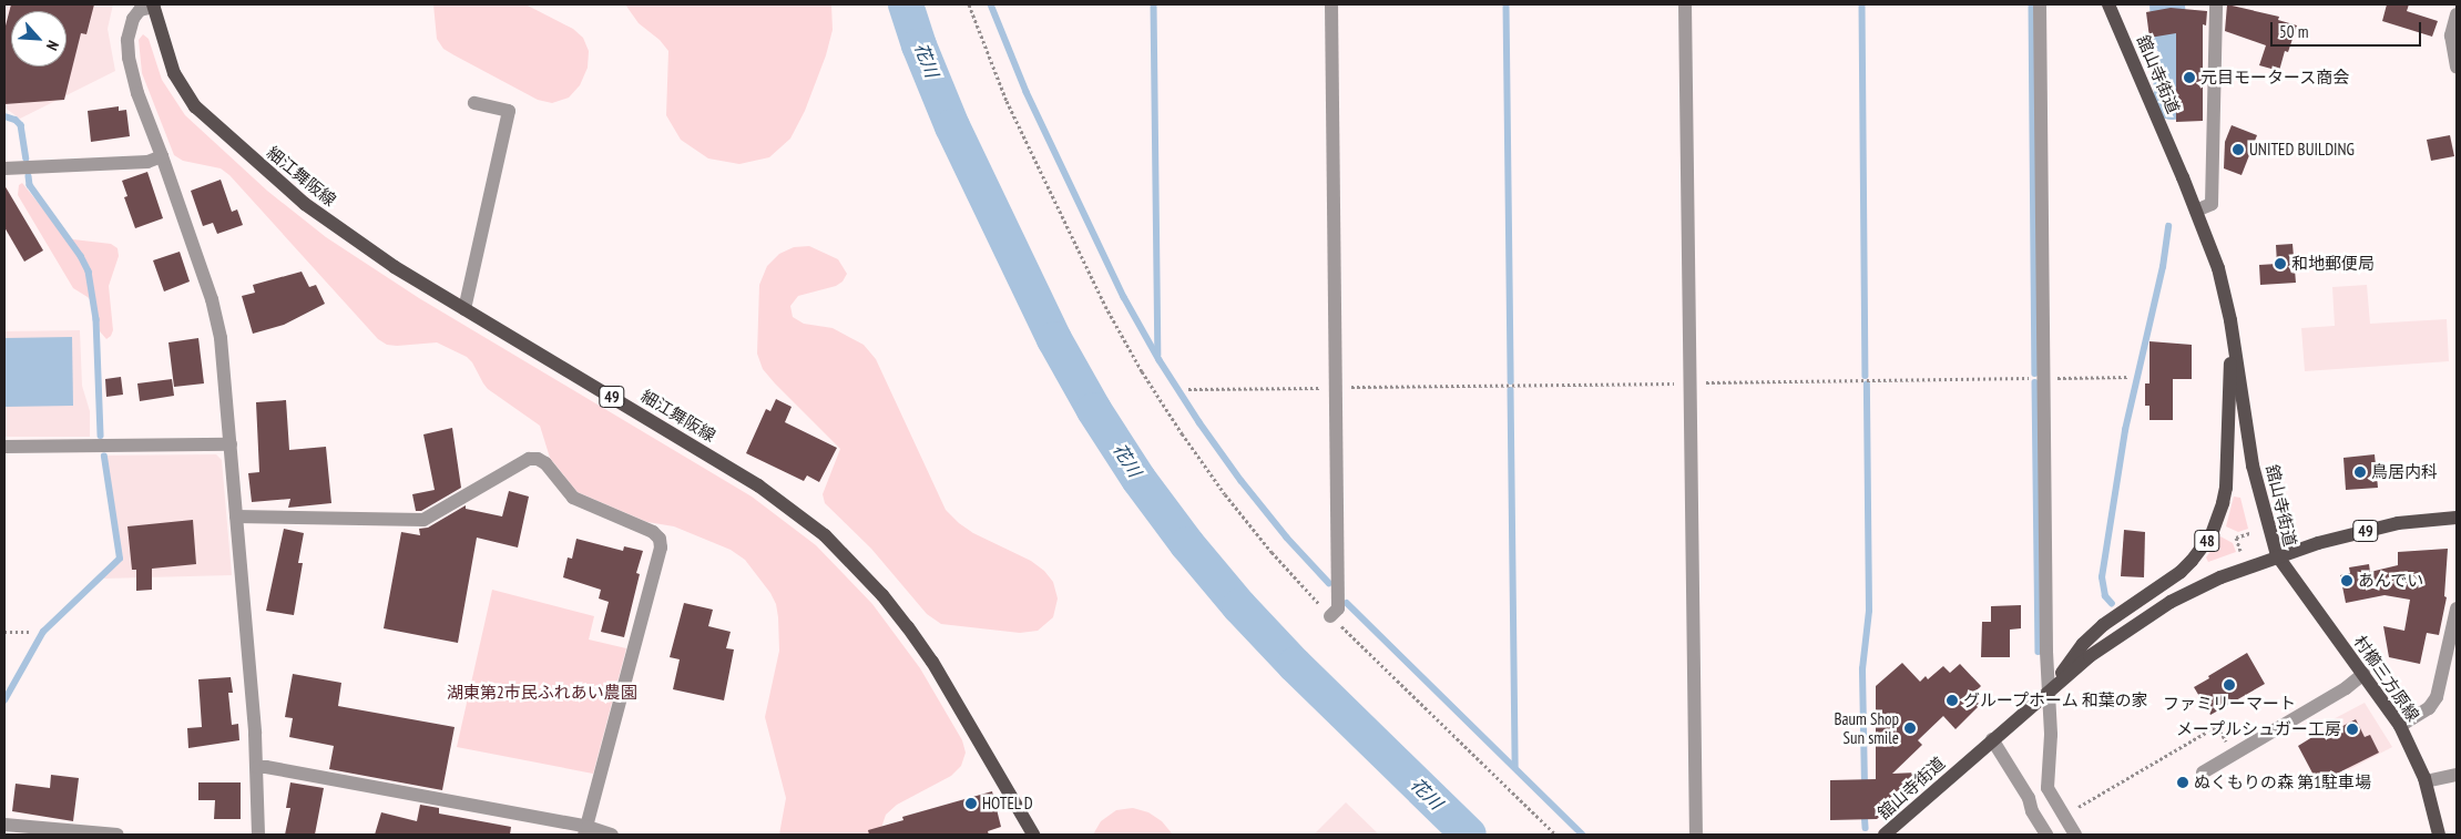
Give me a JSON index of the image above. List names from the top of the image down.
{
  "streets": {
    "main road": [
      "舘山寺街道",
      "細江舞阪線",
      "49",
      "48",
      "村櫛三方原線"
    ]
  },
  "crossings": [
    ["舘山寺街道", "49"],
    ["舘山寺街道", "48"],
    ["舘山寺街道", "村櫛三方原線"],
    ["49", "村櫛三方原線"]
  ],
  "water": ["花川"],
  "parks": ["湖東第2市民ふれあい農園"],
  "places": [
    "元目モータース商会",
    "UNITED BUILDING",
    "和地郵便局",
    "鳥居内科",
    "あんでい",
    "ファミリーマート",
    "グループホーム 和葉の家",
    "Baum Shop Sun smile",
    "メープルシュガー工房",
    "ぬくもりの森 第1駐車場",
    "HOTEL D"
  ],
  "scale_bar": "50 m",
  "north": "bottom right"
}
